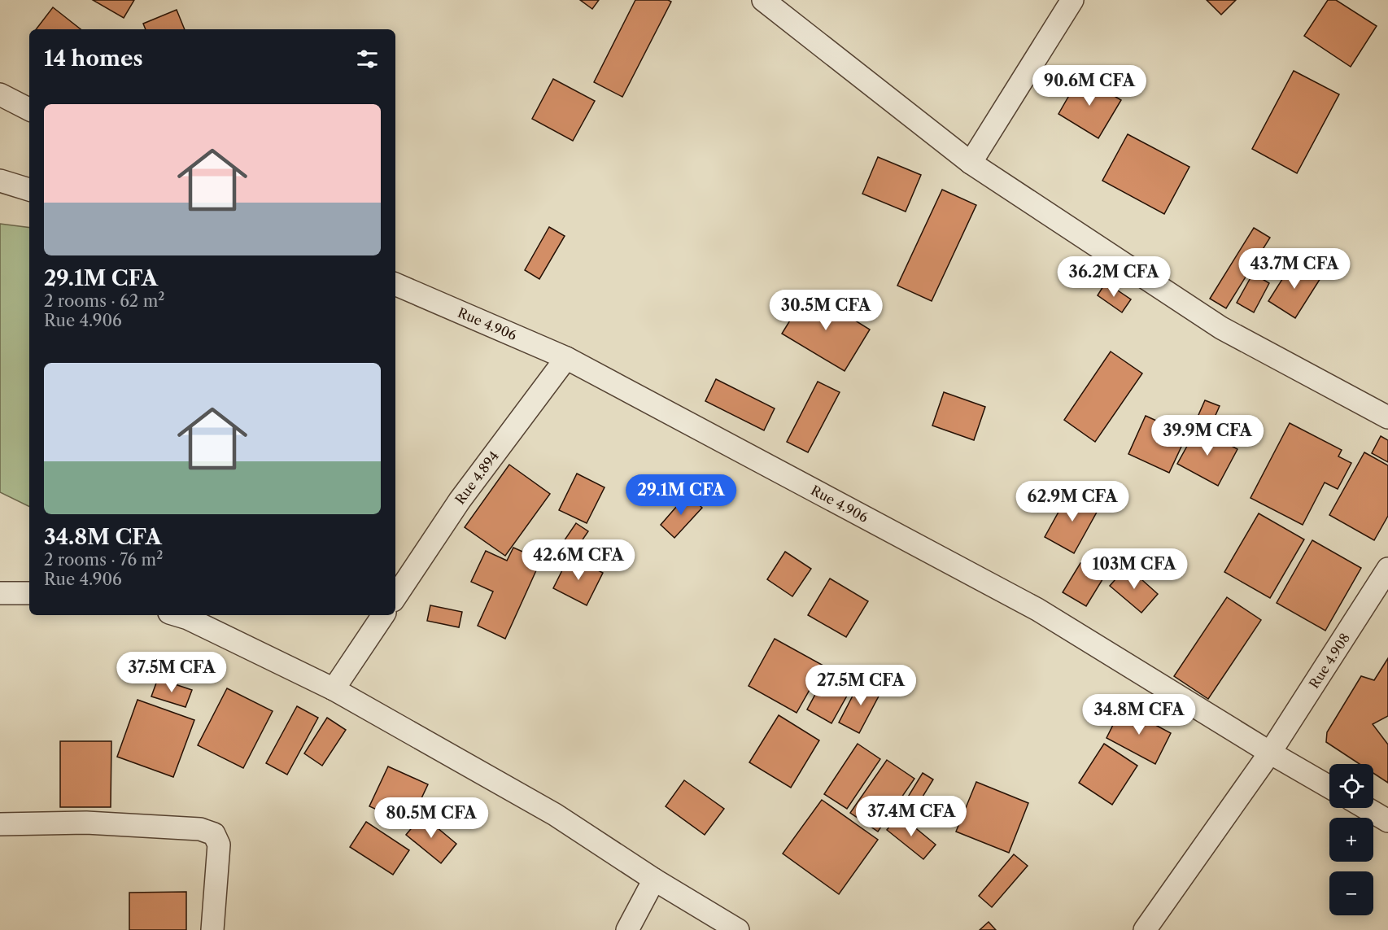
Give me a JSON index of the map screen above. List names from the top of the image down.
{
  "streets": {
    "street": ["Rue 4.906", "Rue 4.894", "Rue 4.908"]
  },
  "crossings": [
    ["Rue 4.906", "Rue 4.894"],
    ["Rue 4.906", "Rue 4.908"]
  ],
  "page": {
    "heading": "14 homes",
    "price": [
      "90.6M CFA",
      "43.7M CFA",
      "36.2M CFA",
      "30.5M CFA",
      "39.9M CFA",
      "29.1M CFA",
      "62.9M CFA",
      "42.6M CFA",
      "103M CFA",
      "37.5M CFA",
      "27.5M CFA",
      "34.8M CFA",
      "37.4M CFA",
      "80.5M CFA"
    ],
    "list": [
      {
        "name": "29.1M CFA",
        "note": "2 rooms · 62 m² · Rue 4.906"
      },
      {
        "name": "34.8M CFA",
        "note": "2 rooms · 76 m² · Rue 4.906"
      }
    ],
    "map_buttons": ["+", "−"]
  }
}
